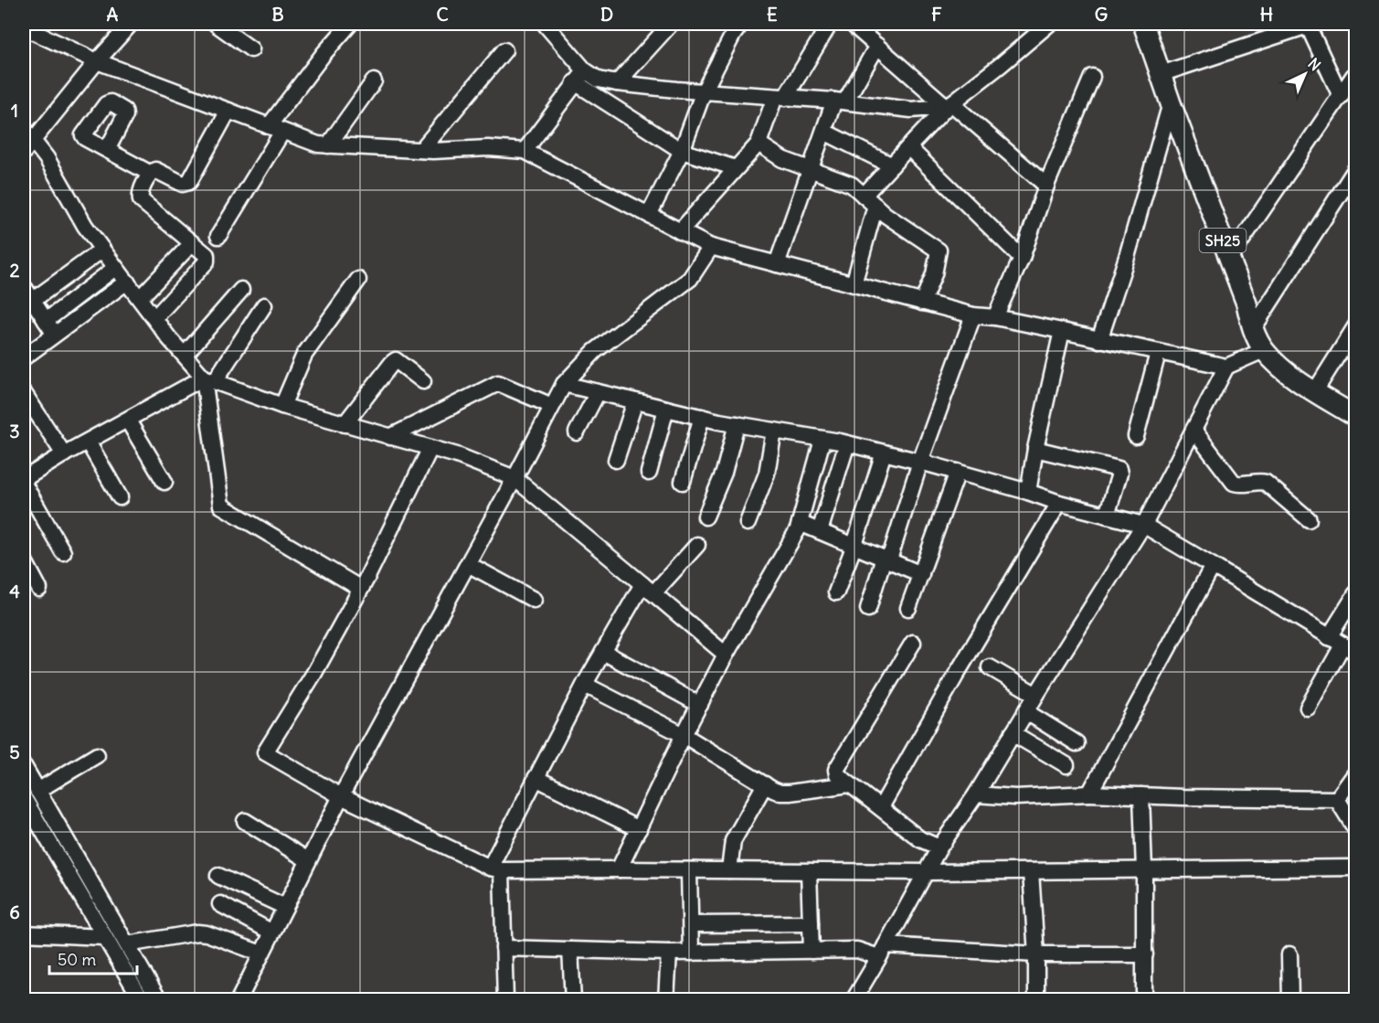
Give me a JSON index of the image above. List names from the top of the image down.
{
  "streets": {
    "main road": ["SH25"]
  },
  "scale_bar": "50 m",
  "north": "top right",
  "grid": {
    "columns": [
      "A",
      "B",
      "C",
      "D",
      "E",
      "F",
      "G",
      "H"
    ],
    "rows": [
      "1",
      "2",
      "3",
      "4",
      "5",
      "6"
    ]
  }
}
